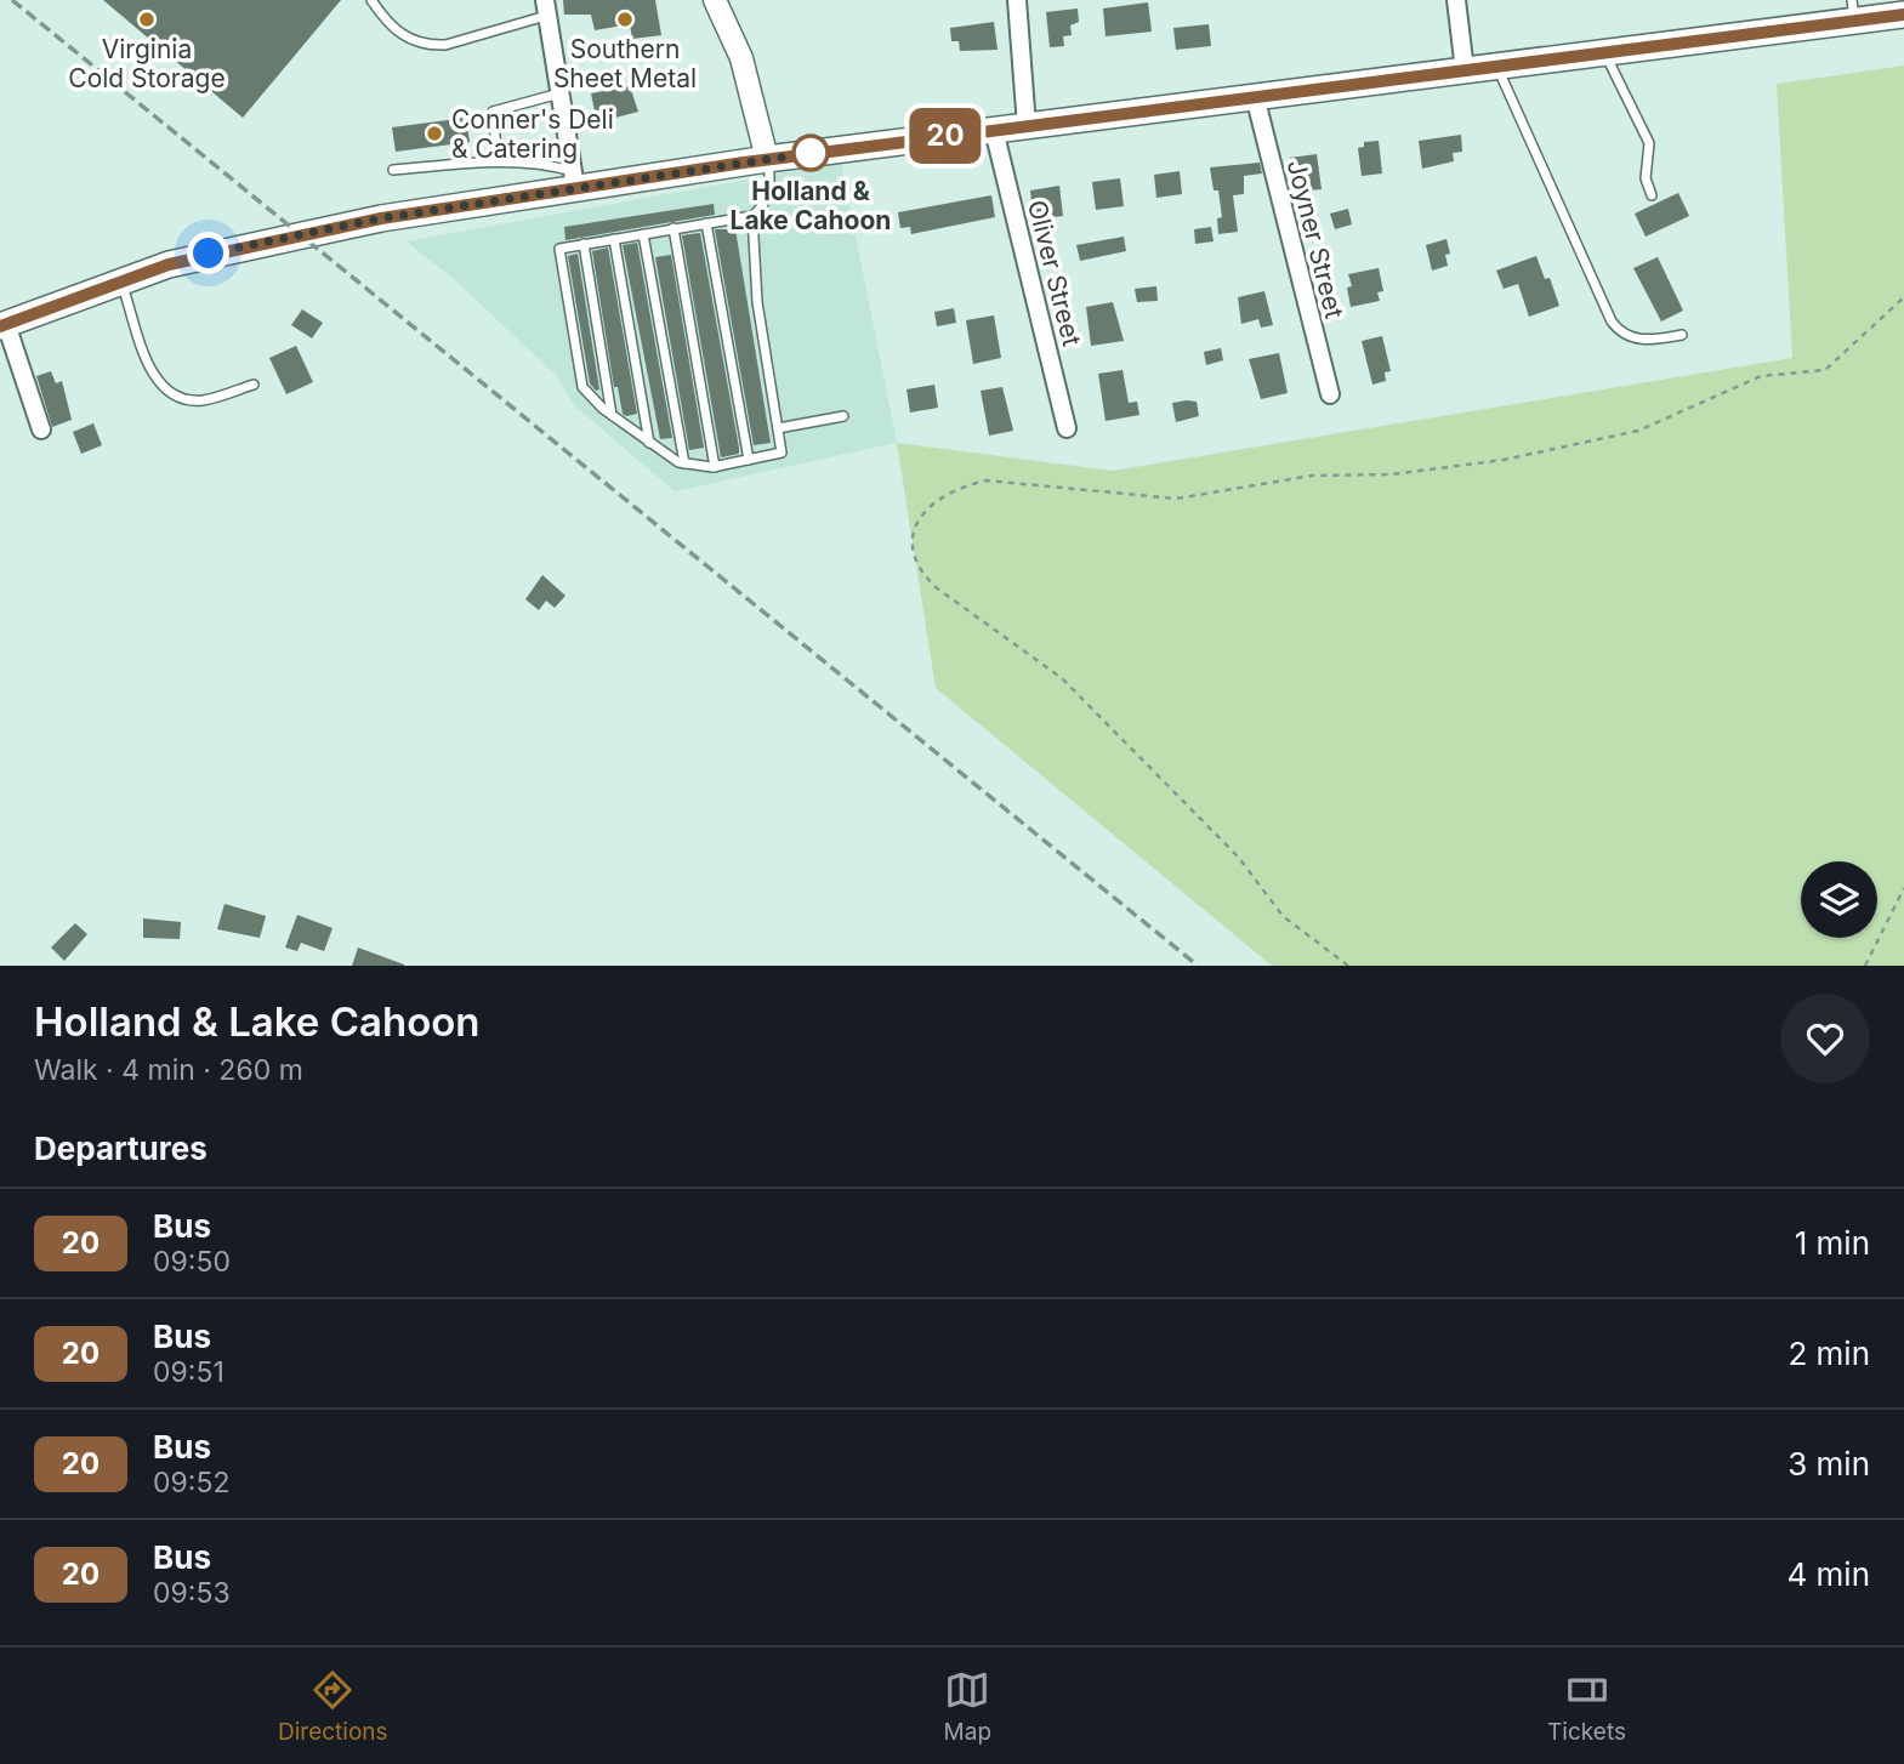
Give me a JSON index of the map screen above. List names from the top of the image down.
{
  "streets": {
    "street": ["Joyner Street", "Oliver Street"]
  },
  "places": [
    "Virginia Cold Storage",
    "Southern Sheet Metal",
    "Conner's Deli & Catering",
    "Holland & Lake Cahoon"
  ],
  "lines": ["bus line 20"],
  "page": {
    "on_map": "20",
    "heading": [
      ["Holland & Lake Cahoon", "Walk · 4 min · 260 m"],
      "Departures"
    ],
    "list": [
      {
        "mark": "20",
        "name": "Bus",
        "note": "09:50",
        "value": "1 min"
      },
      {
        "mark": "20",
        "name": "Bus",
        "note": "09:51",
        "value": "2 min"
      },
      {
        "mark": "20",
        "name": "Bus",
        "note": "09:52",
        "value": "3 min"
      },
      {
        "mark": "20",
        "name": "Bus",
        "note": "09:53",
        "value": "4 min"
      }
    ],
    "tabs": ["Directions", "Map", "Tickets"]
  }
}
